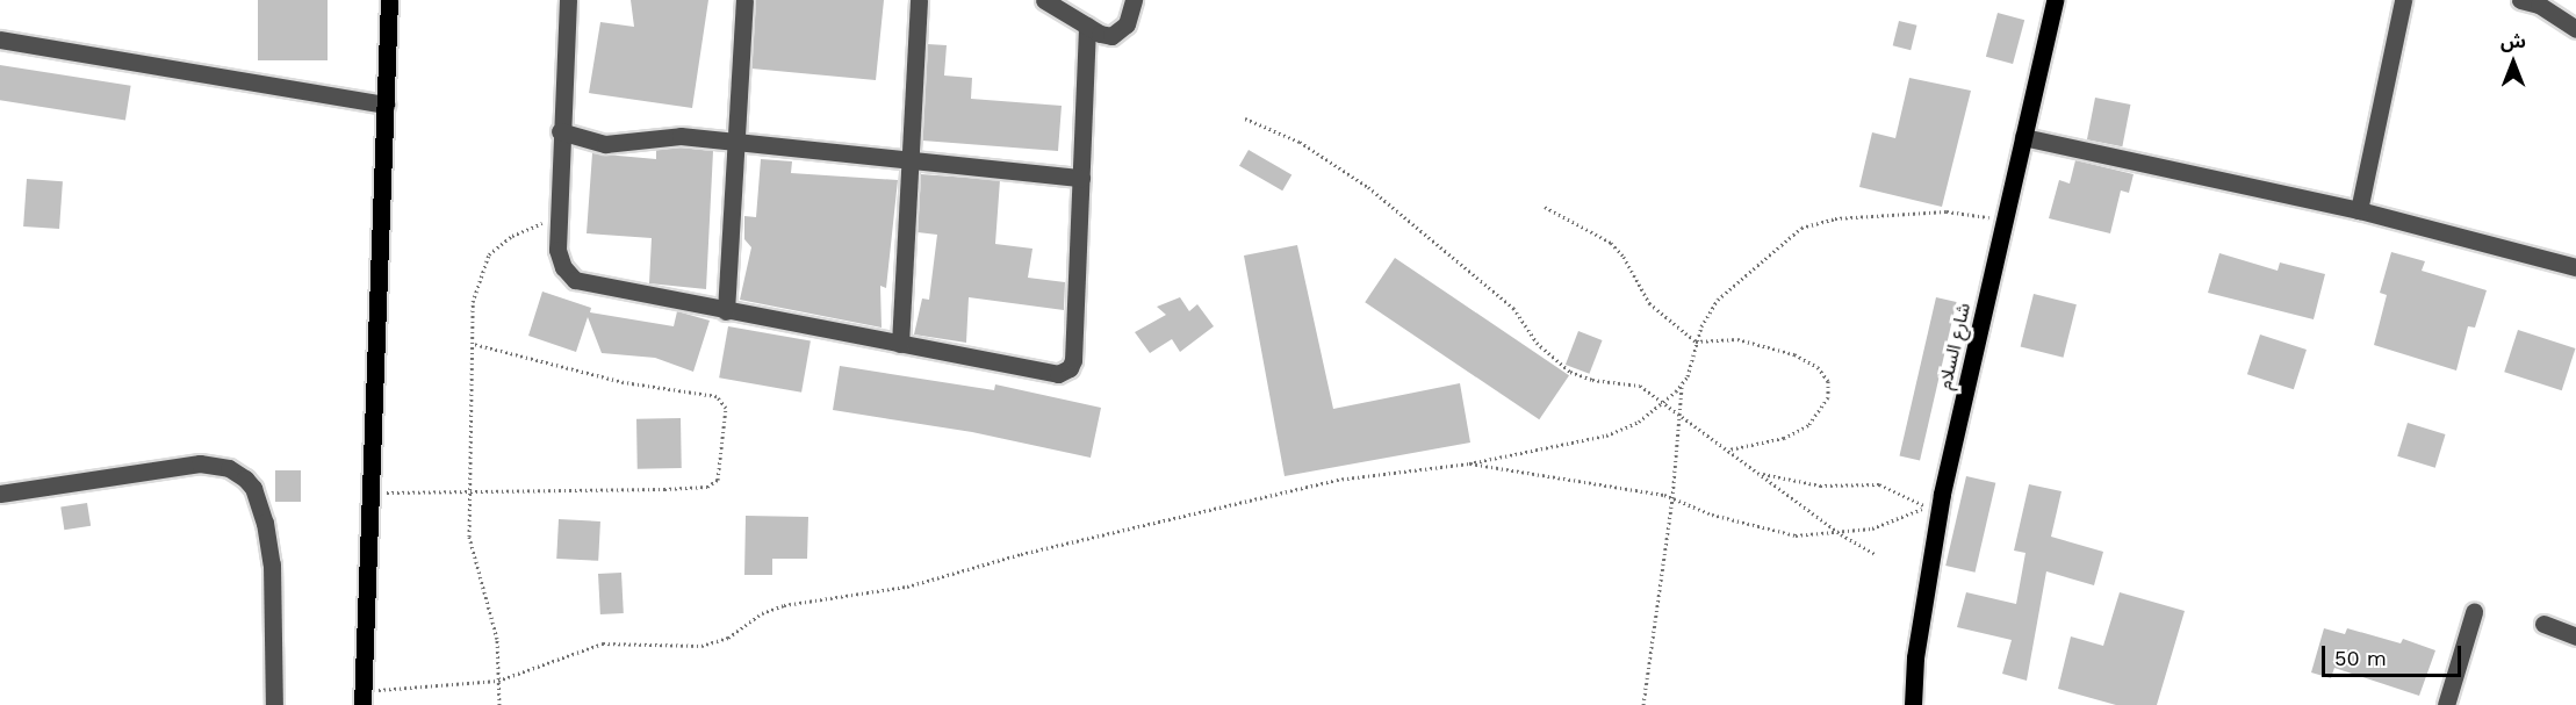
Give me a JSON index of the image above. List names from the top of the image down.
{
  "streets": {
    "main road": ["شارع السلام"]
  },
  "scale_bar": "50 m",
  "north": "top"
}
